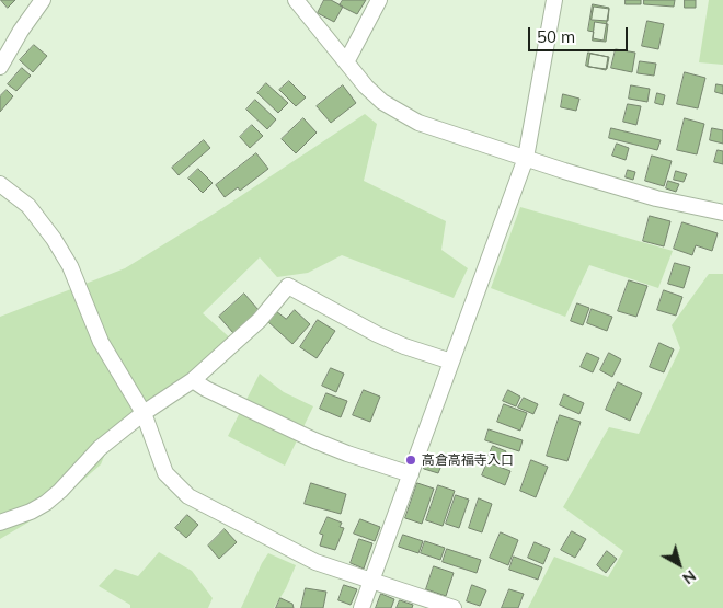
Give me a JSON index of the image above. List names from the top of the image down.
{
  "places": ["高倉高福寺入口"],
  "scale_bar": "50 m",
  "north": "bottom right"
}
